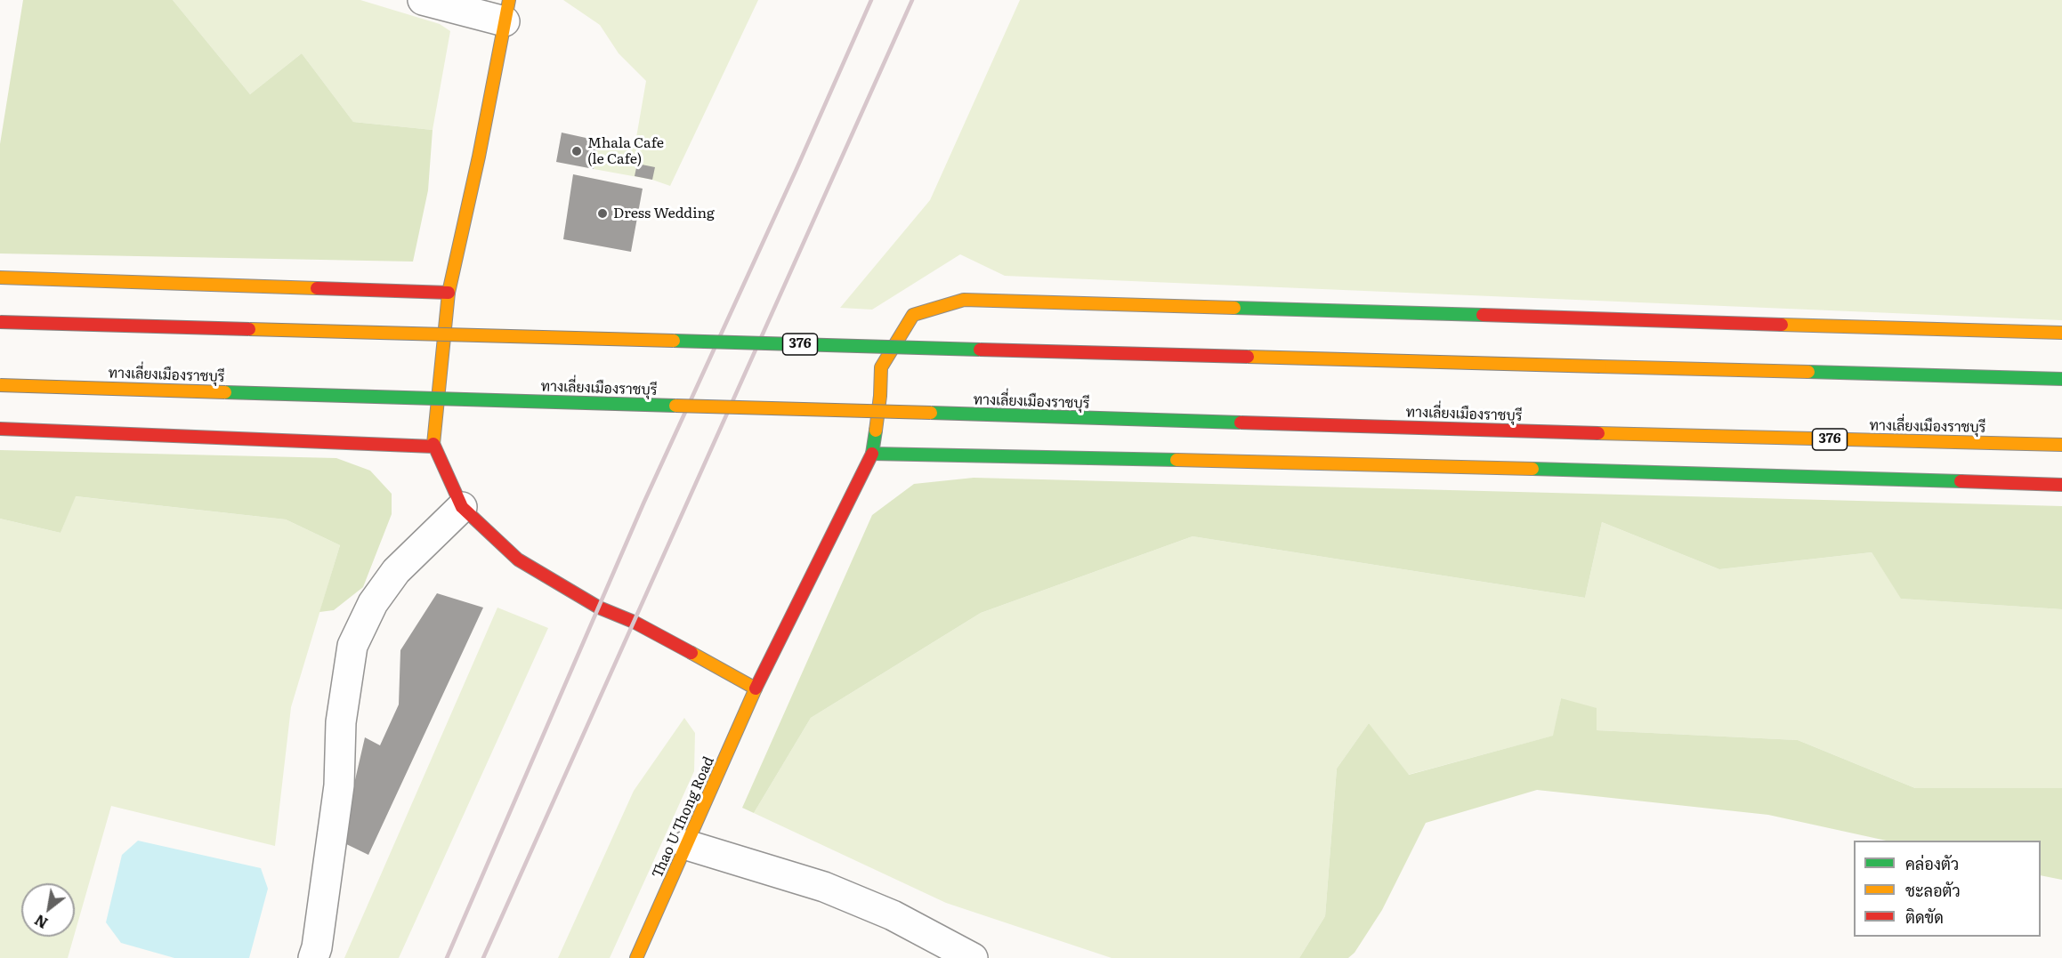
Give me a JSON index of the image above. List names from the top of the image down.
{
  "streets": {
    "main road": ["376", "ทางเลี่ยงเมืองราชบุรี", "Thao U Thong Road"]
  },
  "places": ["Mhala Cafe (le Cafe)", "Dress Wedding"],
  "legend": ["คล่องตัว", "ชะลอตัว", "ติดขัด"],
  "north": "bottom left"
}
